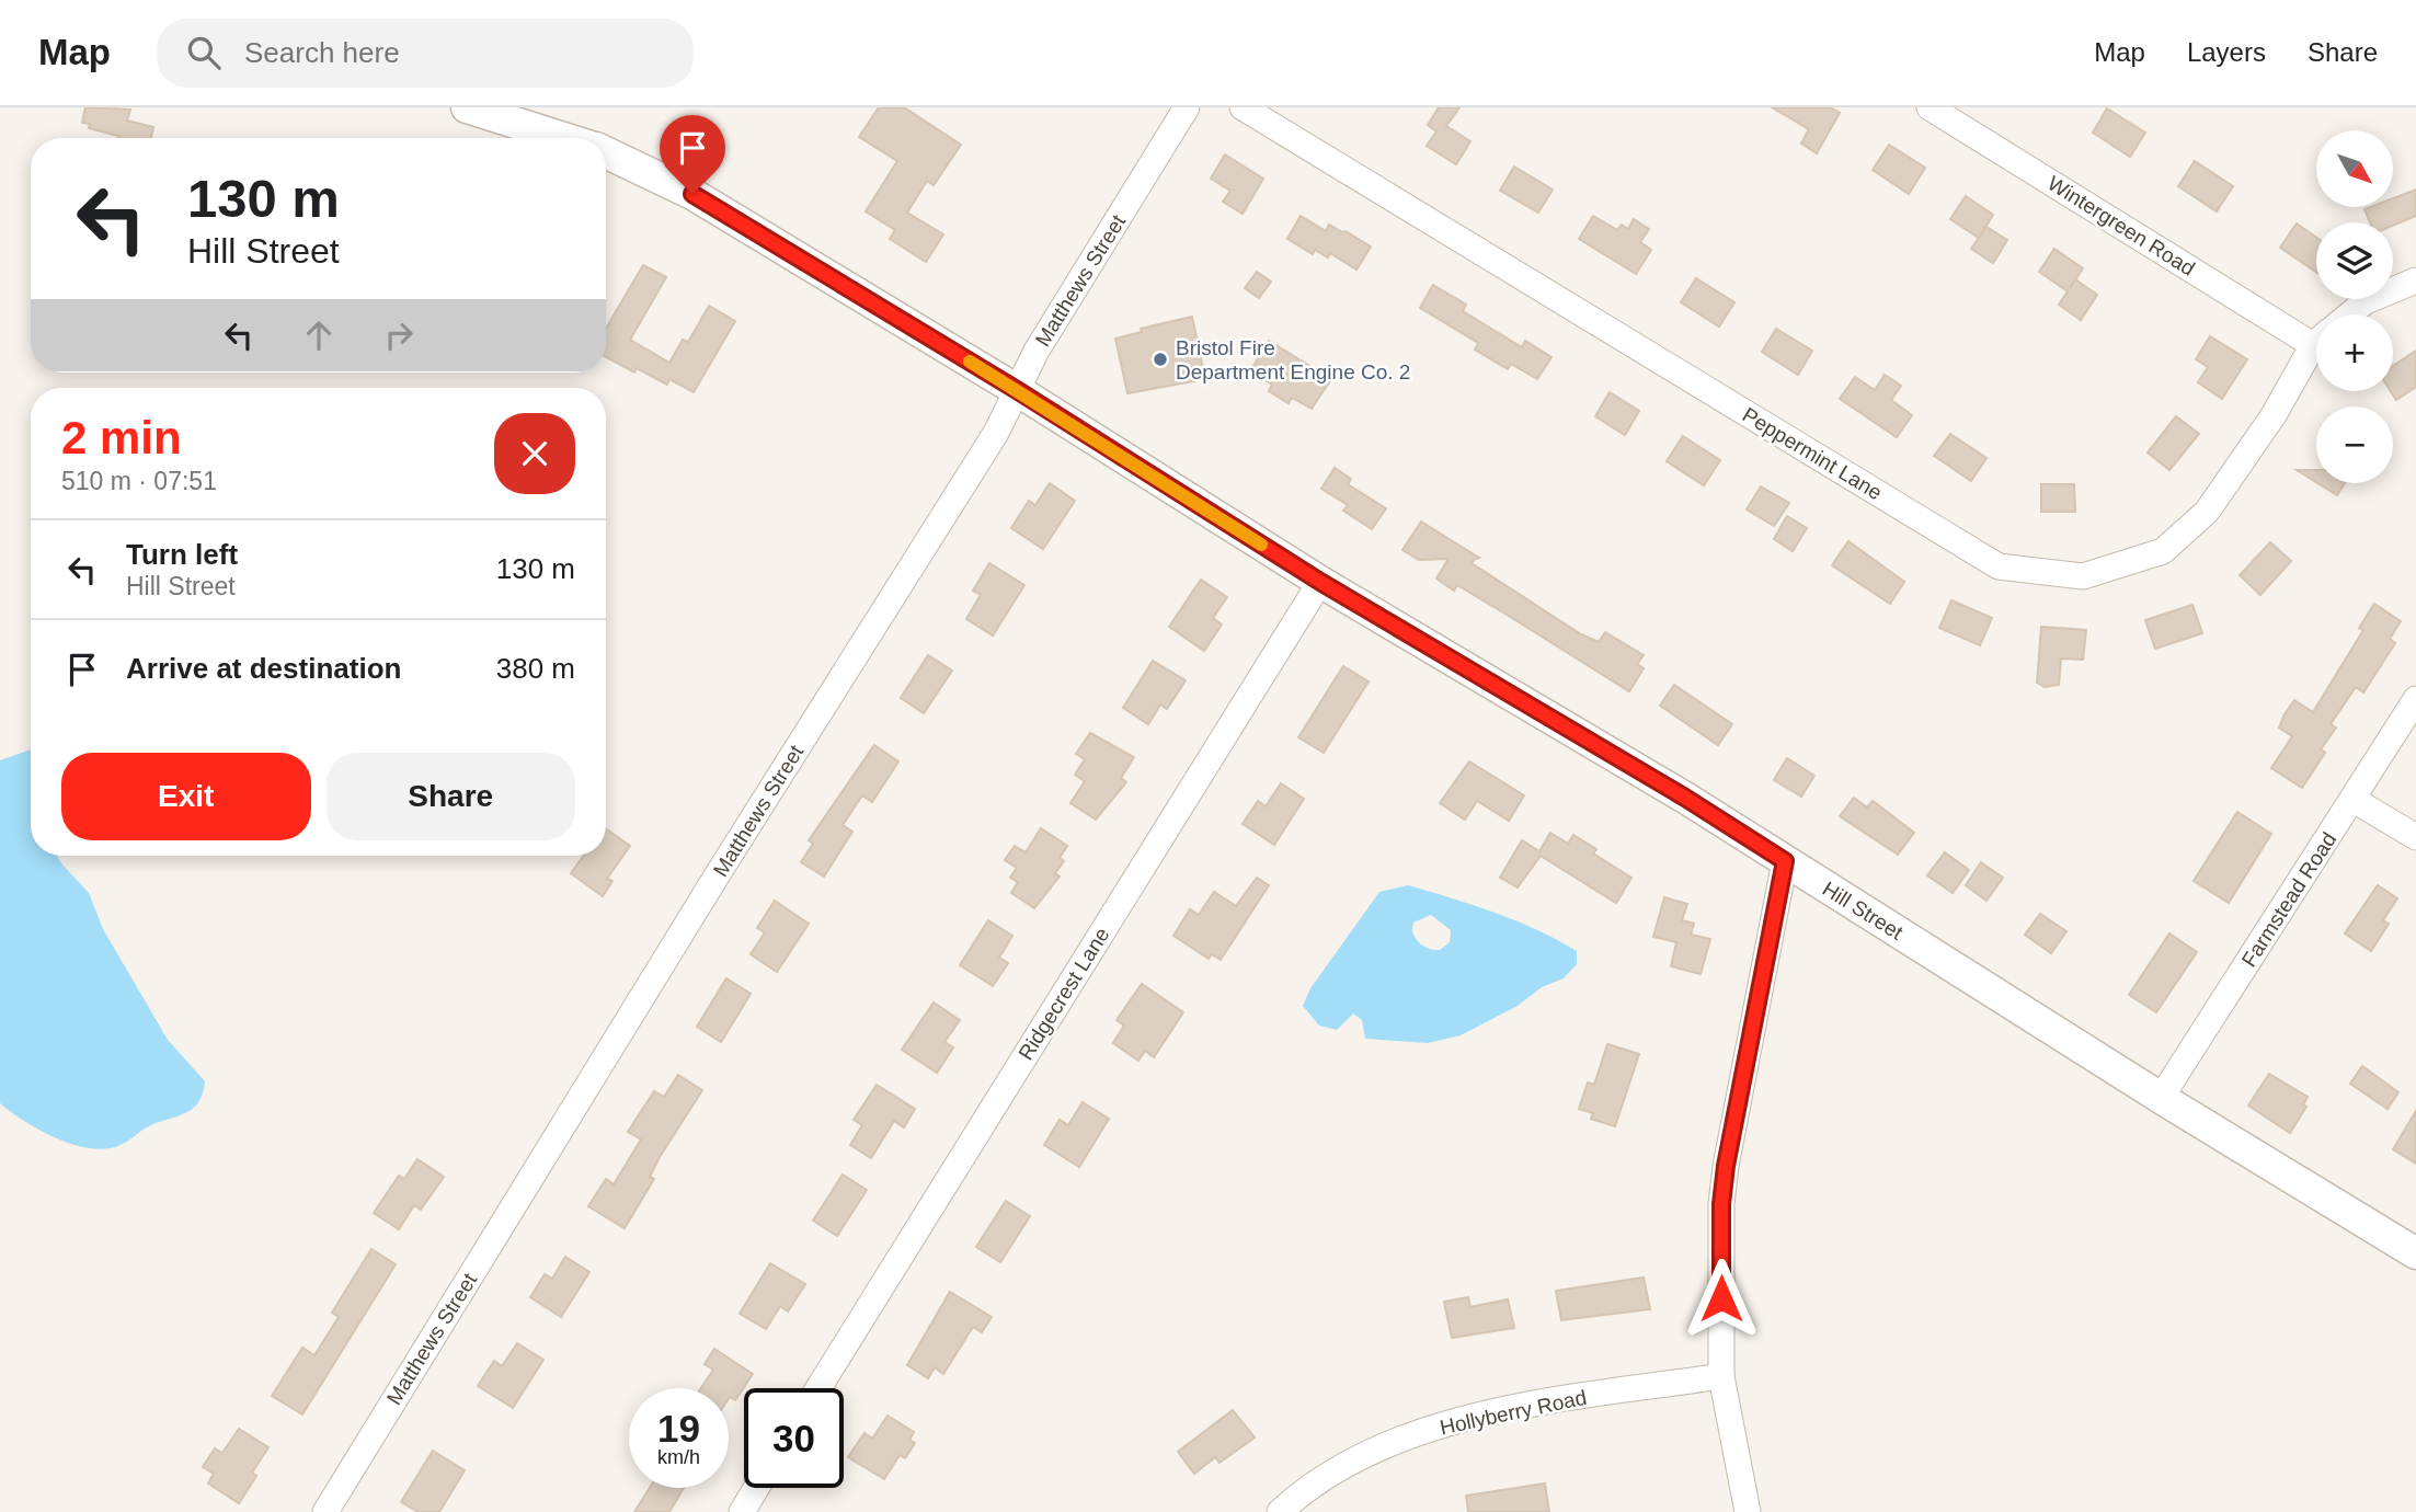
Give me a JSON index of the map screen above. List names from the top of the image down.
{
  "streets": {
    "street": [
      "Wintergreen Road",
      "Matthews Street",
      "Peppermint Lane",
      "Farmstead Road",
      "Hill Street",
      "Ridgecrest Lane",
      "Hollyberry Road"
    ]
  },
  "crossings": [
    ["Matthews Street", "Hill Street"],
    ["Farmstead Road", "Hill Street"],
    ["Hill Street", "Ridgecrest Lane"]
  ],
  "places": ["Bristol Fire Department Engine Co. 2"],
  "north": "bottom right",
  "page": {
    "header": "Map",
    "search": "Search here",
    "nav": ["Map", "Layers", "Share"],
    "map_buttons": ["+", "−"],
    "turn": ["130 m", "Hill Street"],
    "heading": ["2 min", "510 m · 07:51"],
    "list": [
      {
        "name": "Turn left",
        "note": "Hill Street",
        "value": "130 m"
      },
      {
        "name": "Arrive at destination",
        "value": "380 m"
      }
    ],
    "buttons": ["Exit", "Share"],
    "speed": "19 km/h",
    "limit": "30"
  }
}
